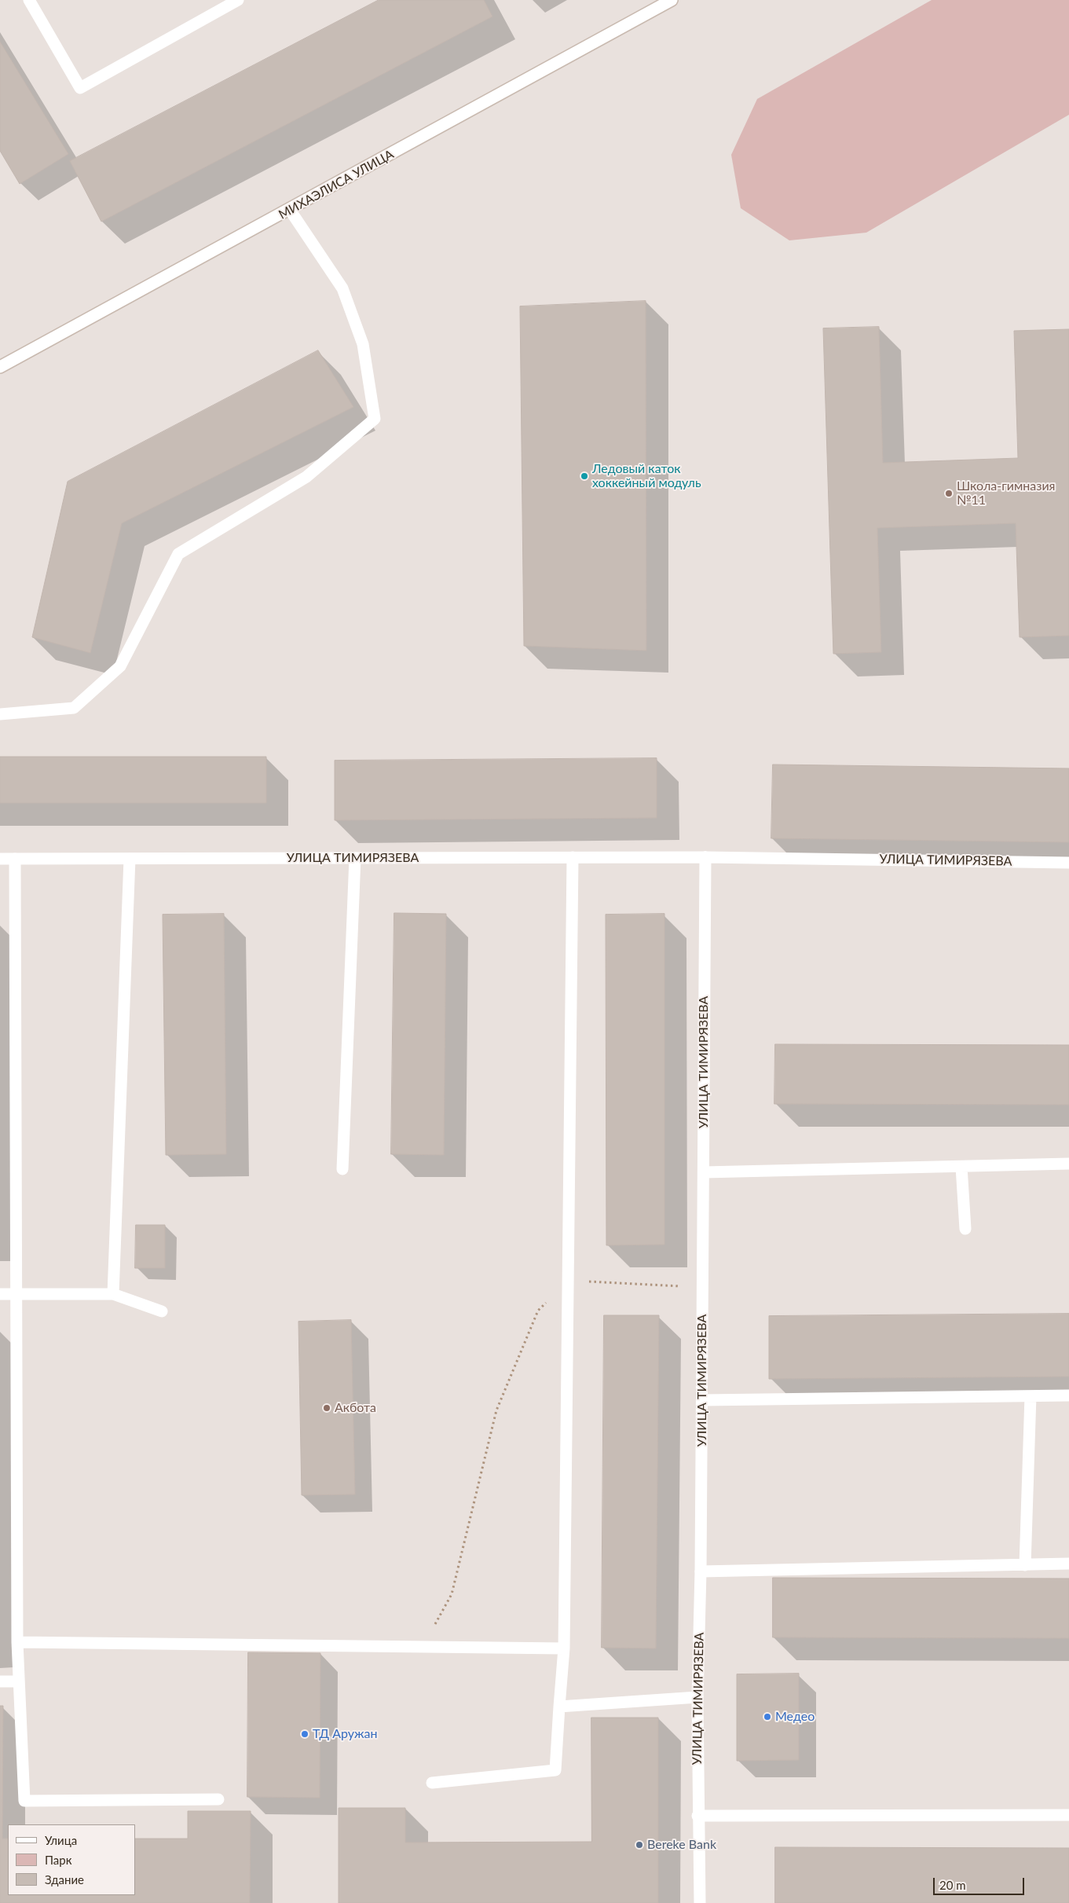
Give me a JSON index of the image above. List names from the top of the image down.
{
  "streets": {
    "street": ["МИХАЭЛИСА УЛИЦА", "УЛИЦА ТИМИРЯЗЕВА"]
  },
  "places": [
    "Ледовый каток хоккейный модуль",
    "Школа-гимназия №11",
    "Акбота",
    "Медео",
    "ТД Аружан",
    "Bereke Bank"
  ],
  "legend": ["Улица", "Парк", "Здание"],
  "scale_bar": "20 m"
}
